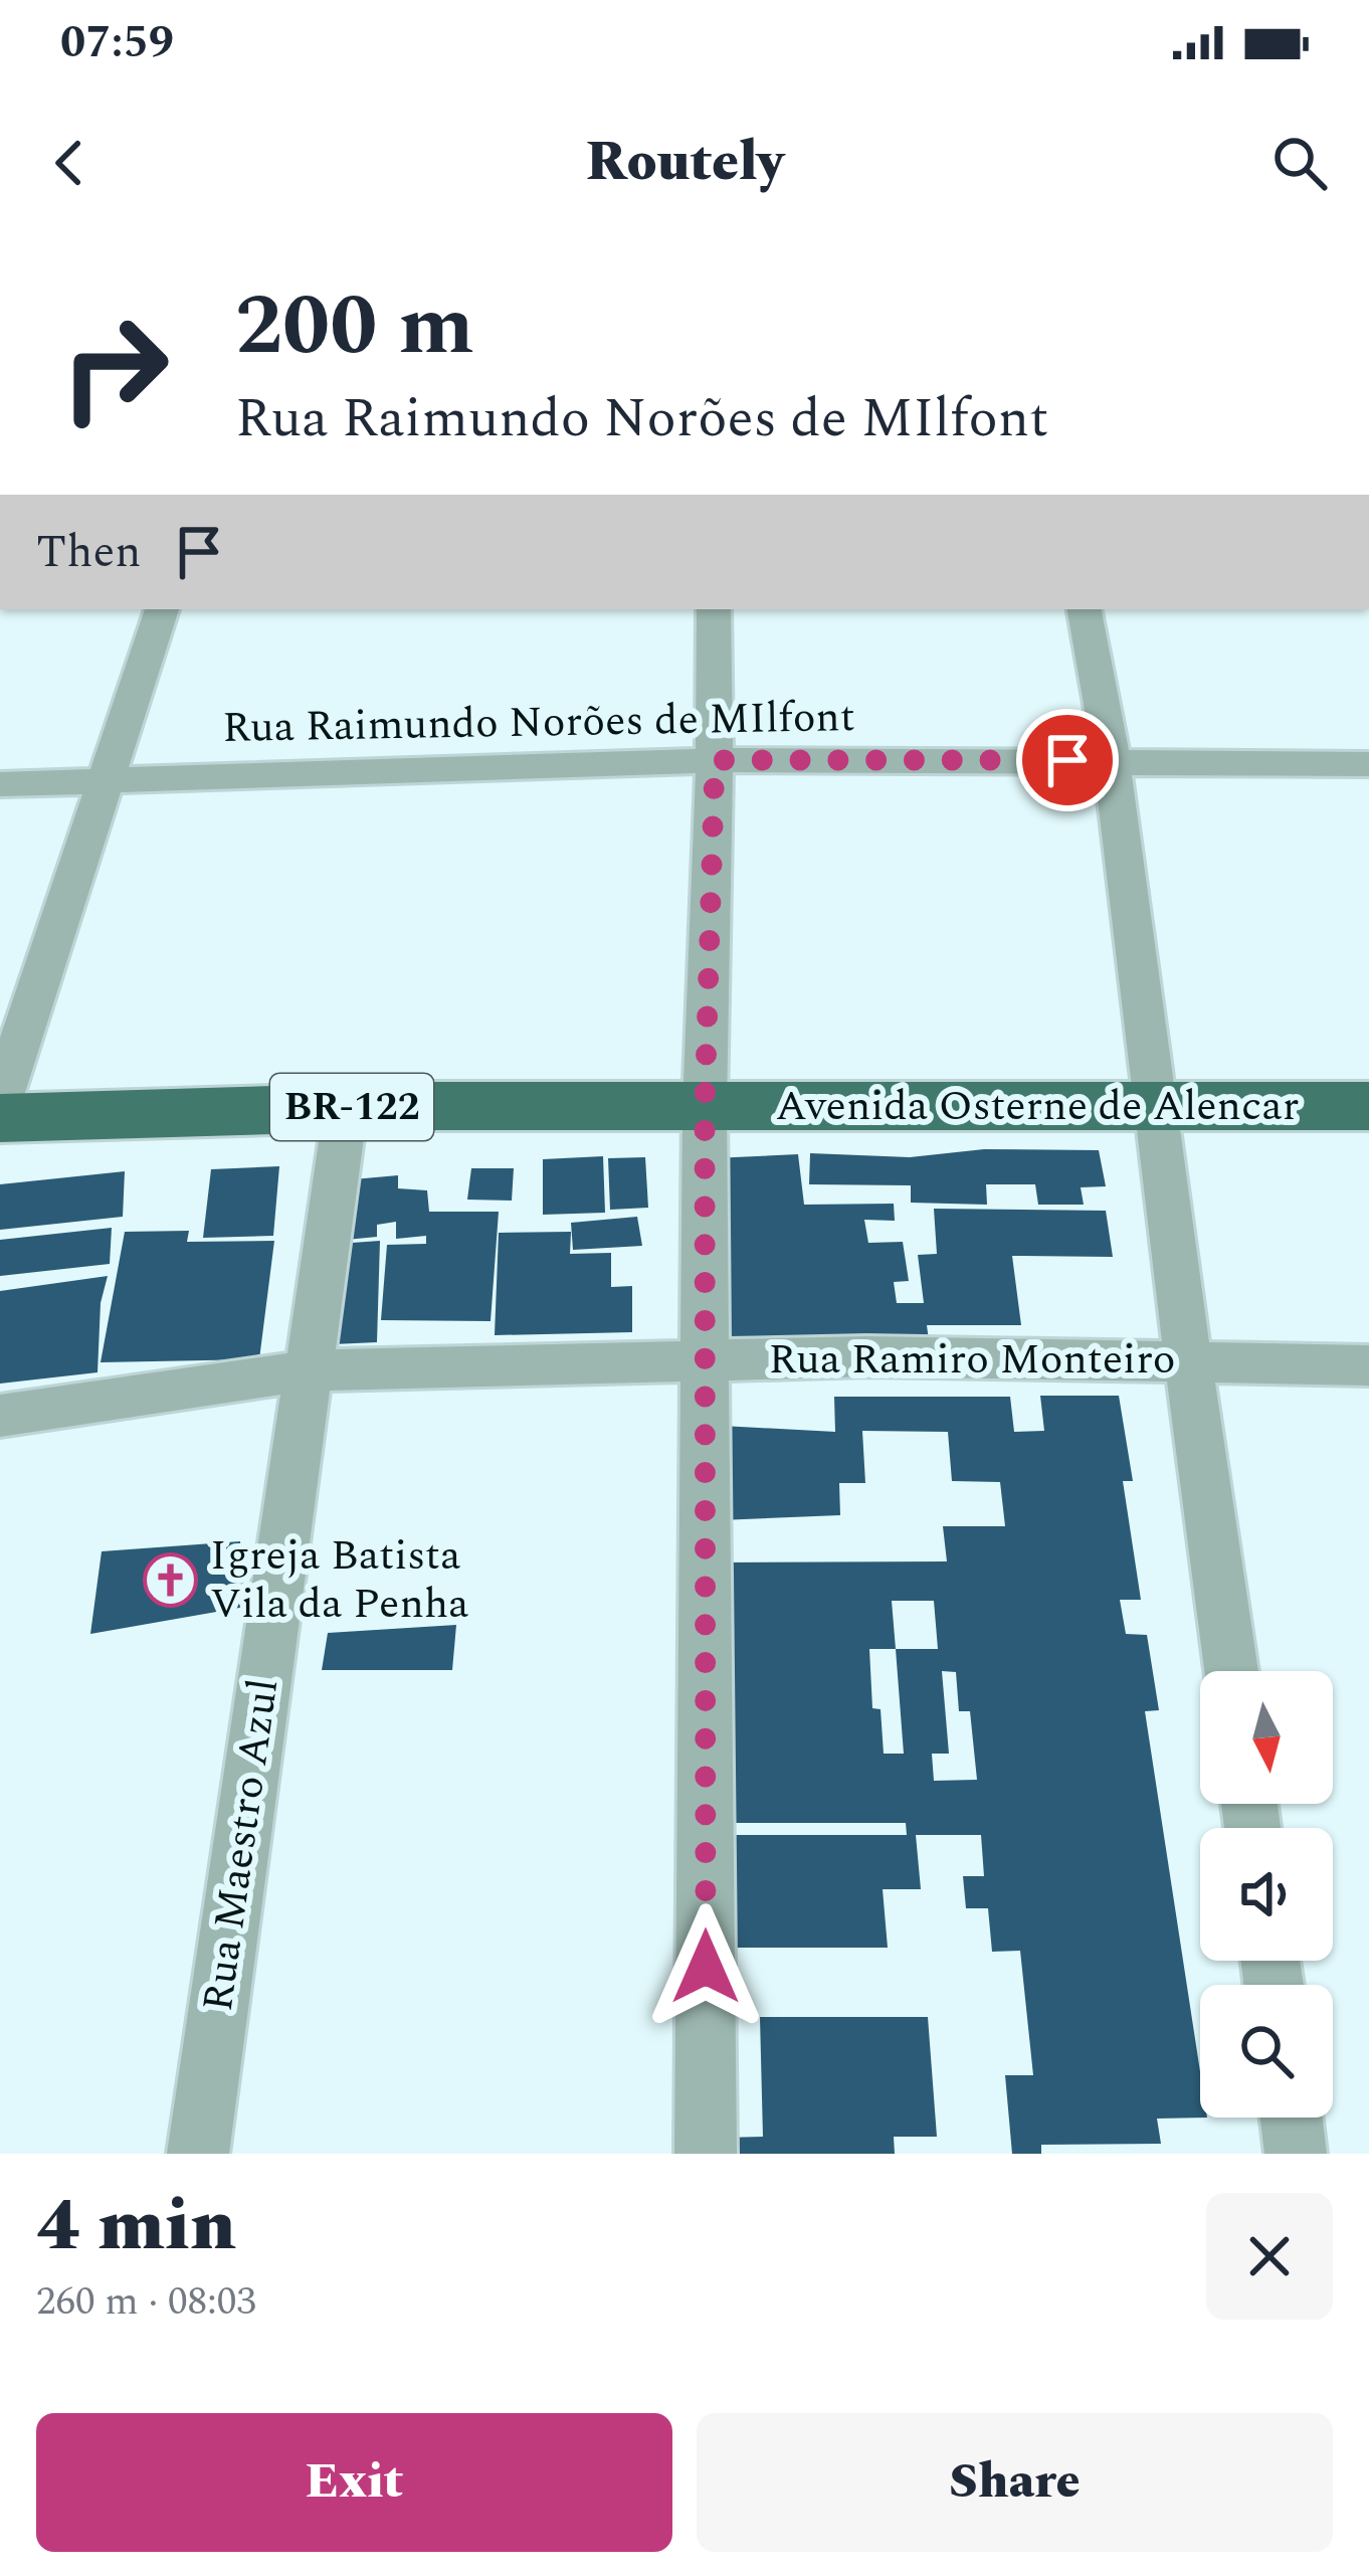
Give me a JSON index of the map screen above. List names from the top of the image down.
{
  "streets": {
    "highway": ["Avenida Osterne de Alencar", "BR-122"],
    "street": ["Rua Raimundo Norões de MIlfont", "Rua Ramiro Monteiro", "Rua Maestro Azul"]
  },
  "crossings": [
    ["Avenida Osterne de Alencar", "BR-122"],
    ["BR-122", "Rua Maestro Azul"],
    ["Rua Ramiro Monteiro", "Rua Maestro Azul"]
  ],
  "places": {
    "church": ["Igreja Batista Vila da Penha"]
  },
  "north": "bottom",
  "page": {
    "status": "07:59",
    "header": "Routely",
    "turn": ["200 m", "Rua Raimundo Norões de MIlfont"],
    "then": "Then",
    "heading": ["4 min", "260 m · 08:03"],
    "buttons": ["Exit", "Share"]
  }
}
